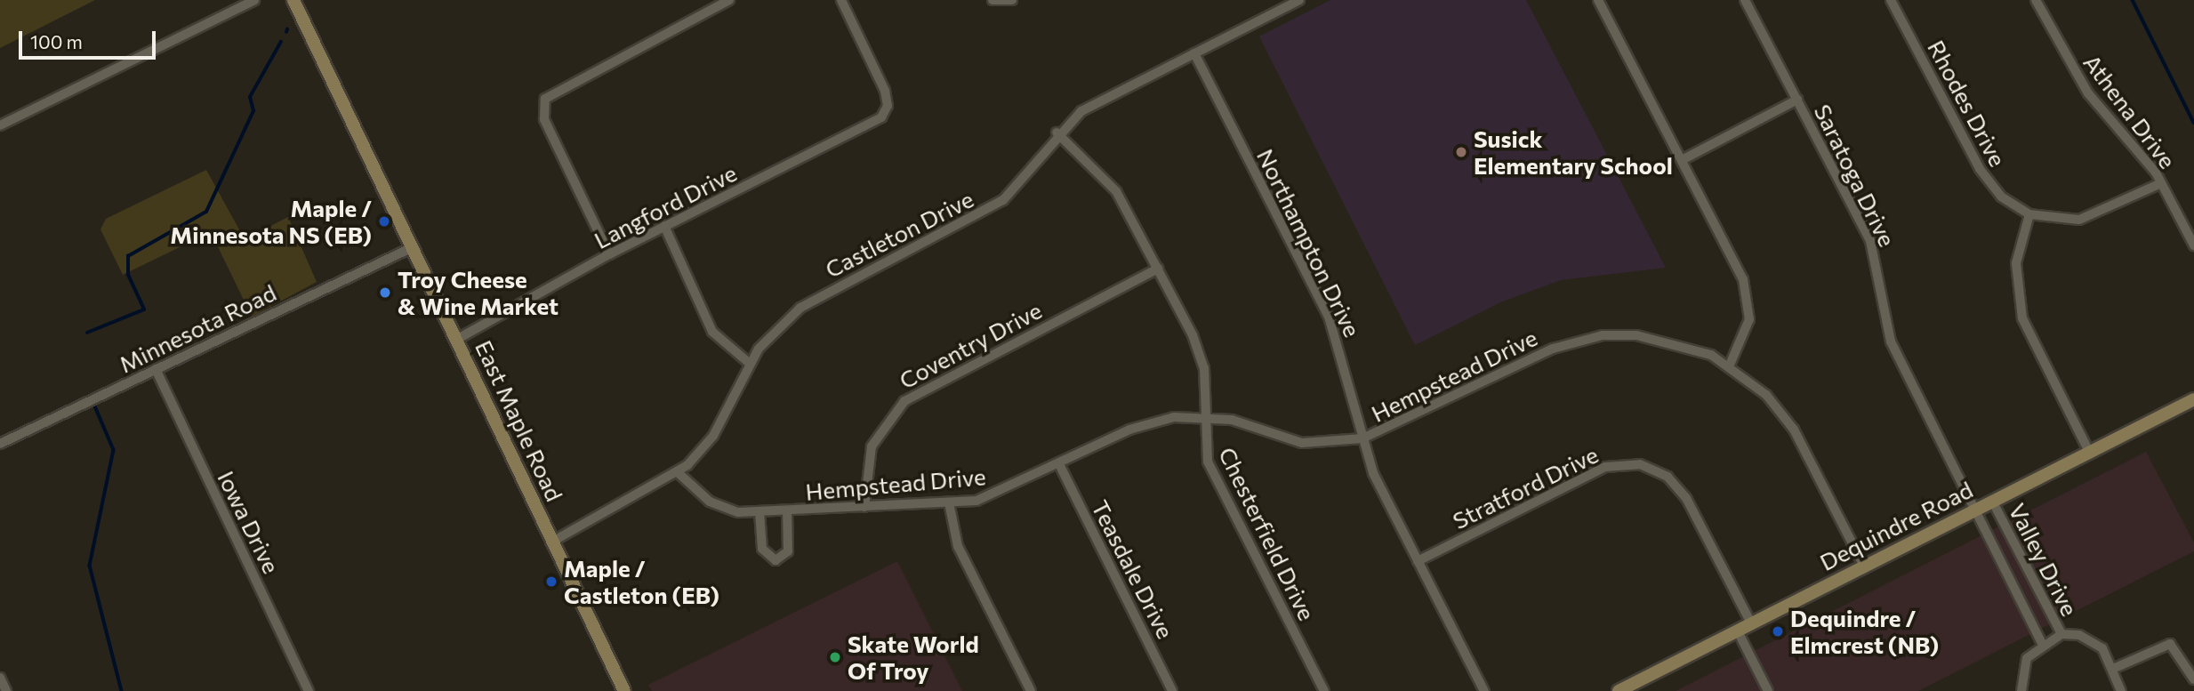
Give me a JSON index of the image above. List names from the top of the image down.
{
  "streets": {
    "main road": ["East Maple Road", "Dequindre Road"],
    "street": [
      "Rhodes Drive",
      "Athena Drive",
      "Saratoga Drive",
      "Langford Drive",
      "Castleton Drive",
      "Northampton Drive",
      "Minnesota Road",
      "Coventry Drive",
      "Hempstead Drive",
      "Stratford Drive",
      "Iowa Drive",
      "Chesterfield Drive",
      "Valley Drive",
      "Teasdale Drive"
    ]
  },
  "crossings": [
    ["Saratoga Drive", "Dequindre Road"],
    ["Saratoga Drive", "Valley Drive"],
    ["Langford Drive", "East Maple Road"],
    ["Castleton Drive", "Northampton Drive"],
    ["Castleton Drive", "Hempstead Drive"],
    ["Castleton Drive", "East Maple Road"],
    ["Castleton Drive", "Chesterfield Drive"],
    ["Northampton Drive", "Hempstead Drive"],
    ["Northampton Drive", "Stratford Drive"],
    ["Minnesota Road", "East Maple Road"],
    ["Minnesota Road", "Iowa Drive"],
    ["Coventry Drive", "Hempstead Drive"],
    ["Coventry Drive", "Chesterfield Drive"],
    ["Hempstead Drive", "Dequindre Road"],
    ["Hempstead Drive", "Chesterfield Drive"],
    ["Hempstead Drive", "Teasdale Drive"],
    ["Stratford Drive", "Dequindre Road"],
    ["Dequindre Road", "Valley Drive"]
  ],
  "places": [
    "Susick Elementary School",
    "Maple / Minnesota NS (EB)",
    "Troy Cheese & Wine Market",
    "Maple / Castleton (EB)",
    "Dequindre / Elmcrest (NB)",
    "Skate World Of Troy"
  ],
  "scale_bar": "100 m"
}
